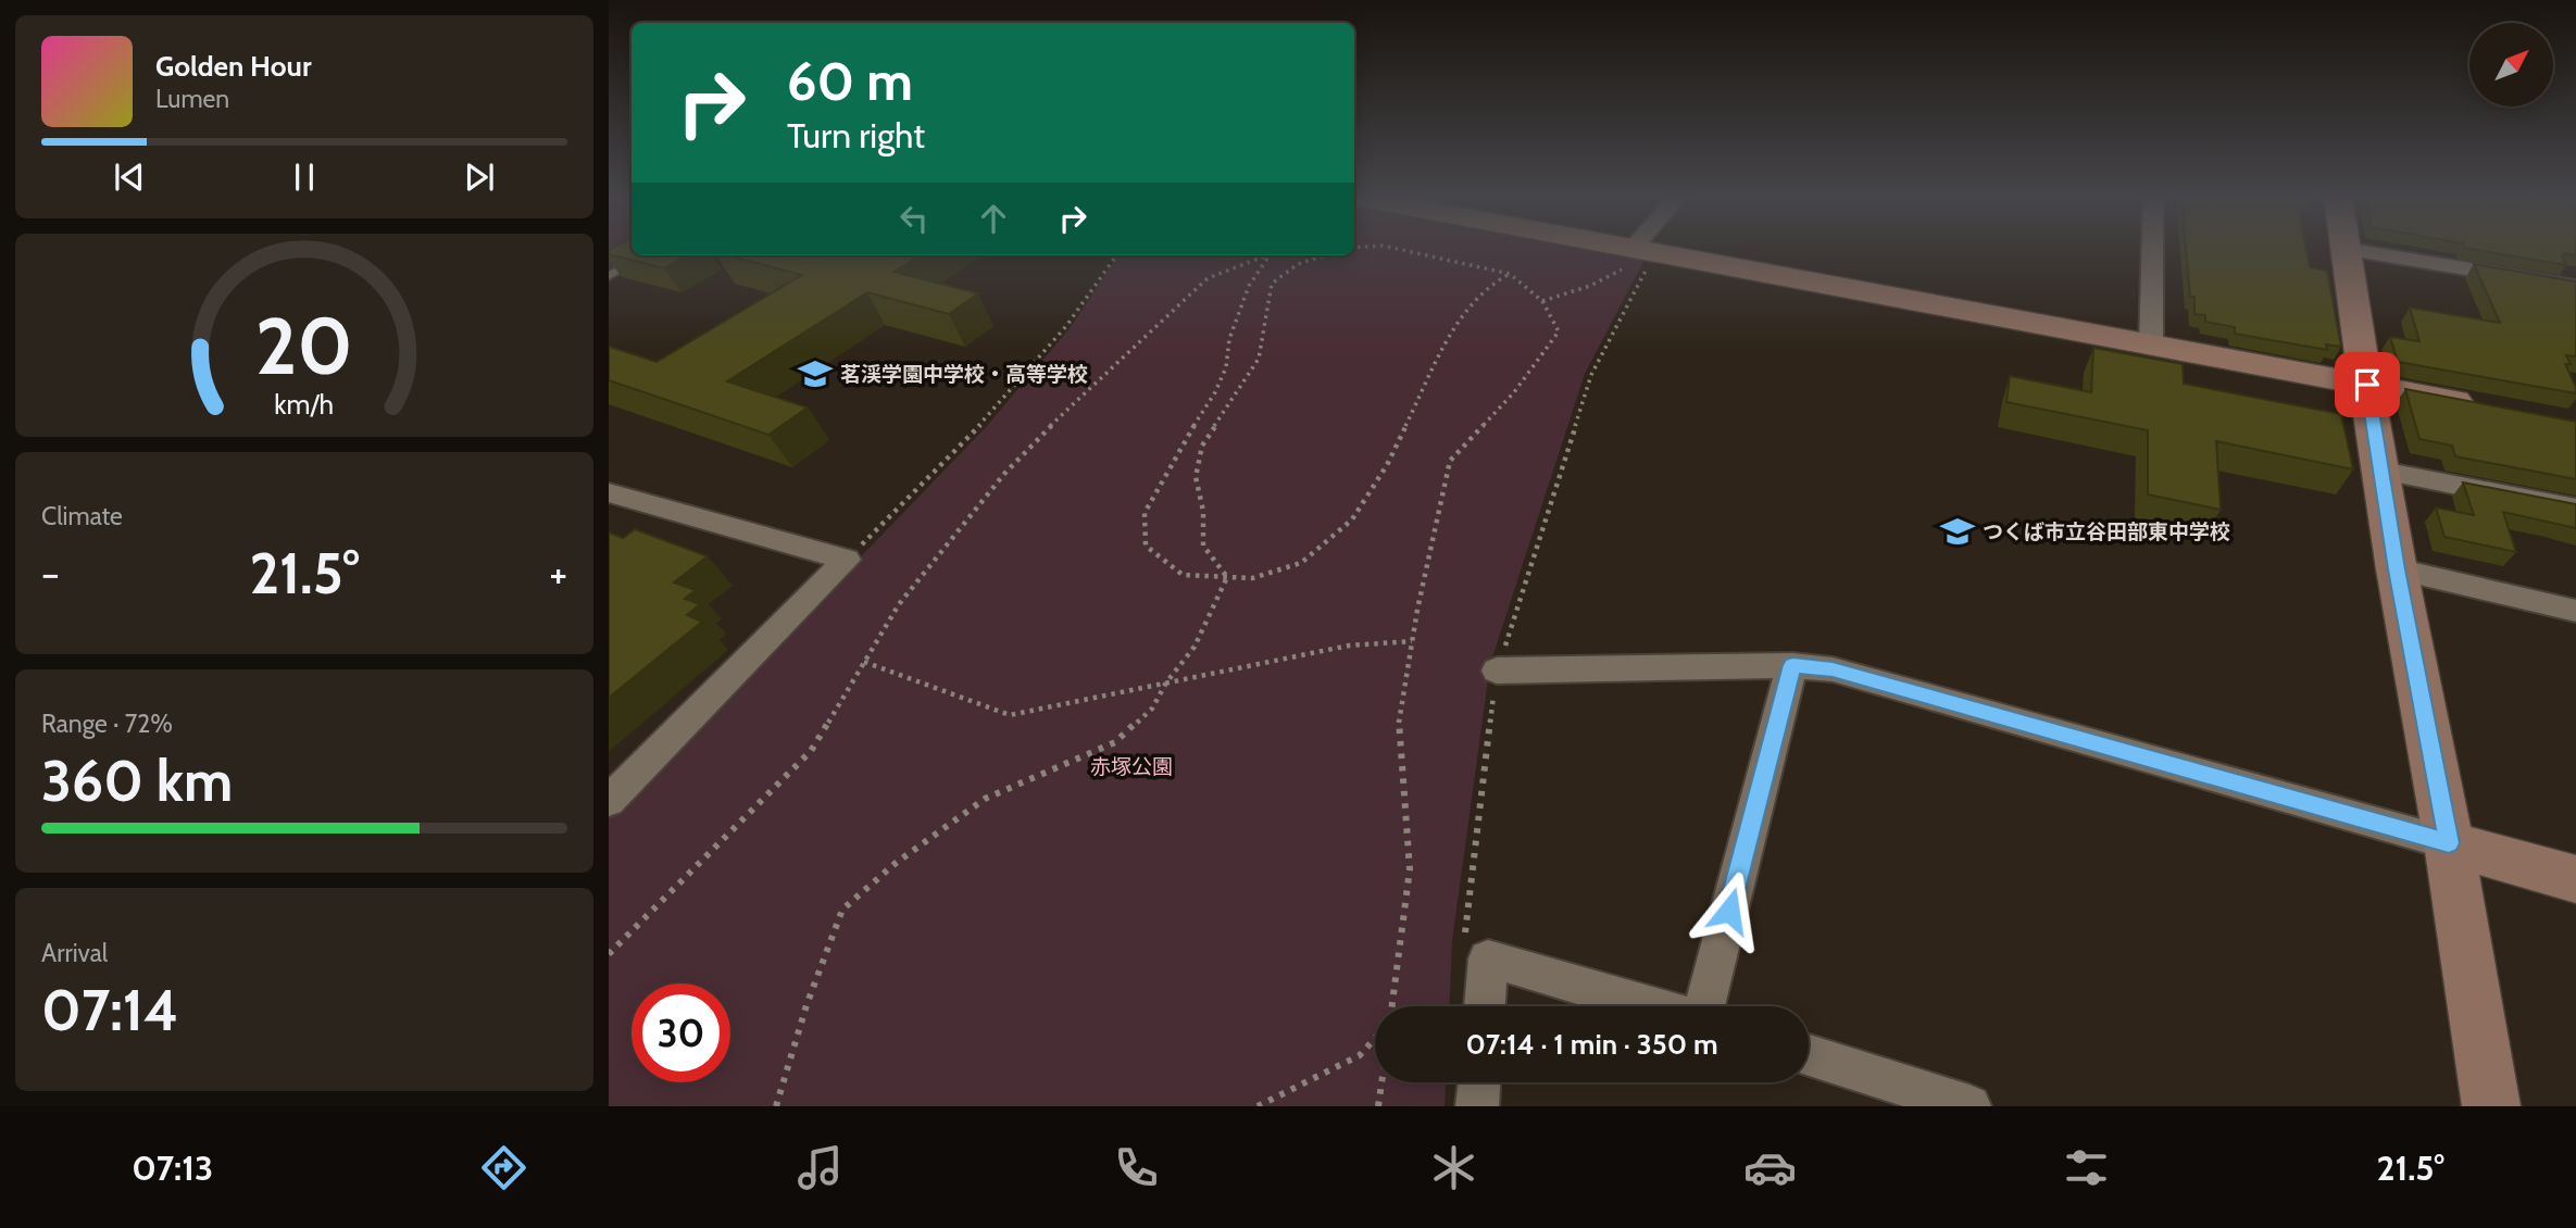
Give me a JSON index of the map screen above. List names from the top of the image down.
{
  "parks": ["赤塚公園"],
  "places": {
    "school or university": ["茗渓学園中学校・高等学校", "つくば市立谷田部東中学校"]
  },
  "north": "top right",
  "page": {
    "turn": ["60 m", "Turn right"],
    "song": ["Golden Hour", "Lumen"],
    "tile": [
      "Climate",
      ["Range · 72%", "360 km"],
      ["Arrival", "07:14"]
    ],
    "heat": ["−", "21.5°", "+"],
    "limit": "30",
    "trip": "07:14 · 1 min · 350 m",
    "tabs": ["07:13", "21.5°"],
    "gauge": ["20", "km/h"]
  }
}
